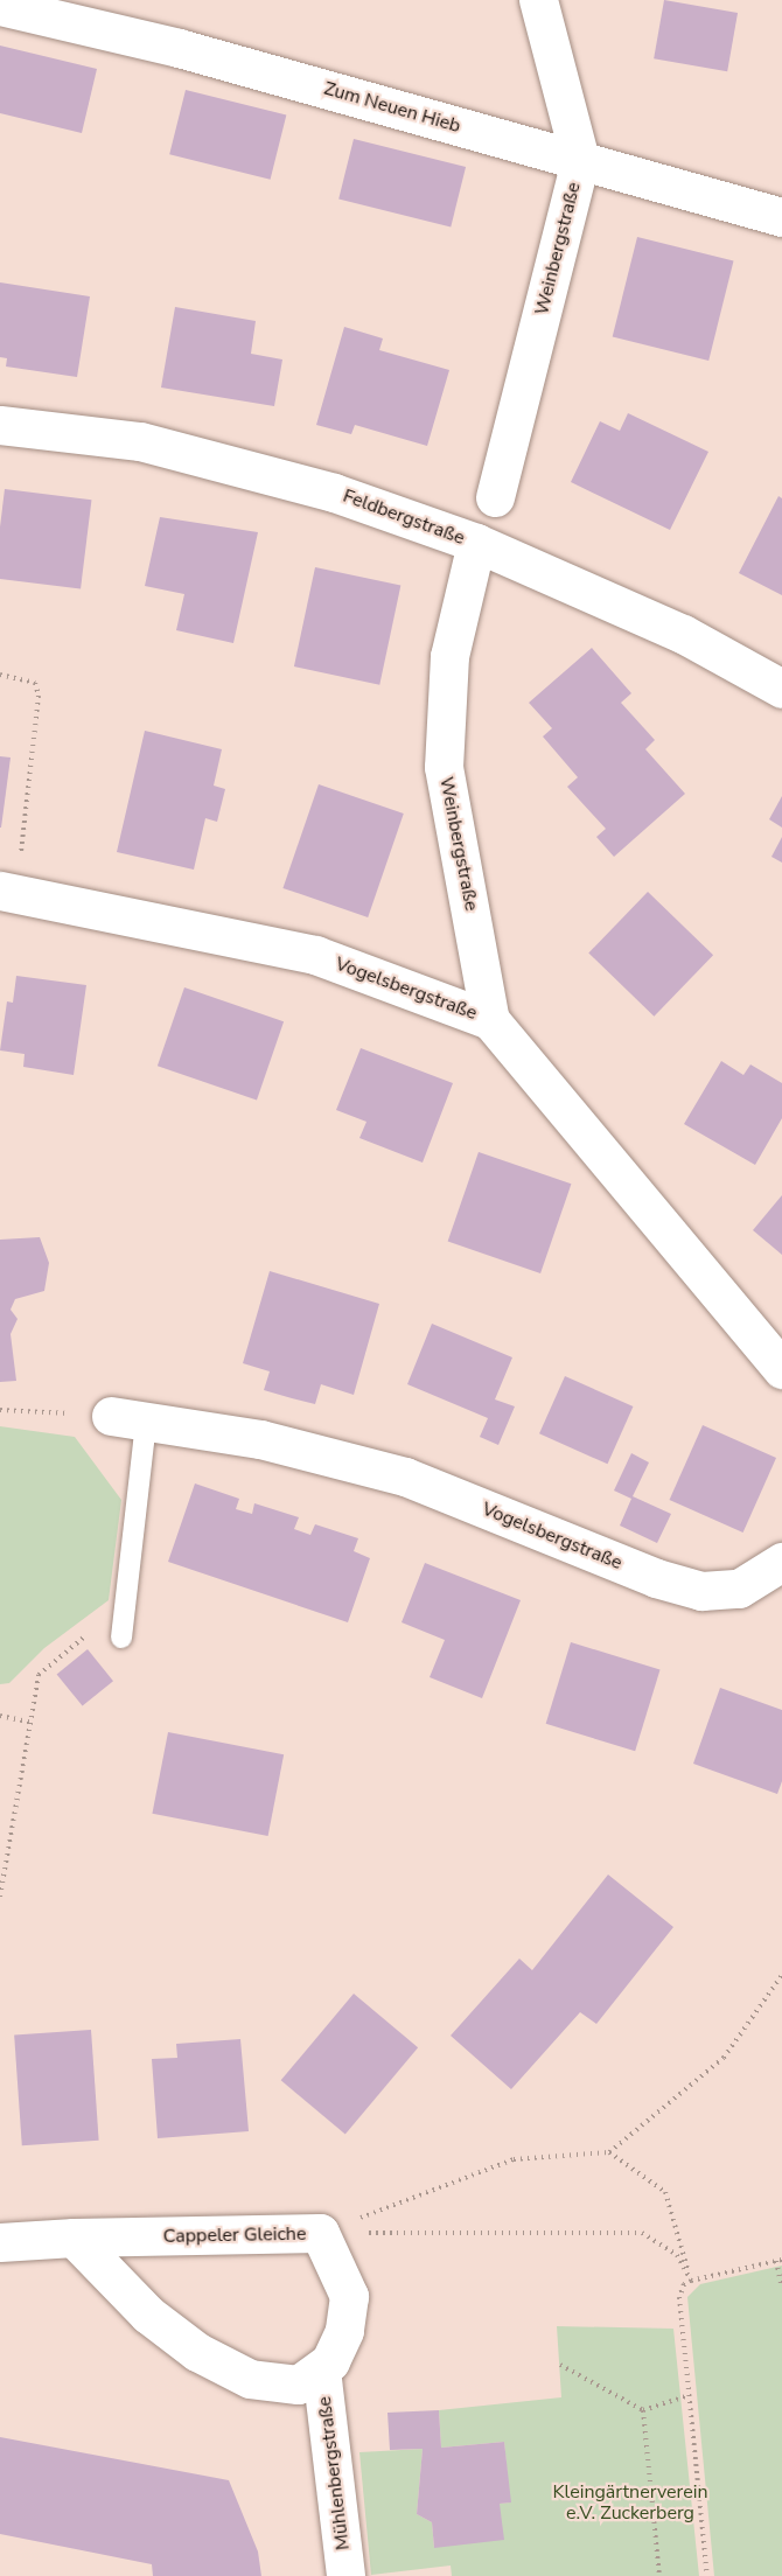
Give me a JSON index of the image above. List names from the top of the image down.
{
  "streets": {
    "street": [
      "Zum Neuen Hieb",
      "Weinbergstraße",
      "Feldbergstraße",
      "Vogelsbergstraße",
      "Cappeler Gleiche",
      "Mühlenbergstraße"
    ]
  },
  "crossings": [
    ["Zum Neuen Hieb", "Weinbergstraße"],
    ["Weinbergstraße", "Feldbergstraße"],
    ["Weinbergstraße", "Vogelsbergstraße"],
    ["Cappeler Gleiche", "Mühlenbergstraße"]
  ],
  "parks": ["Kleingärtnerverein e.V. Zuckerberg"]
}
